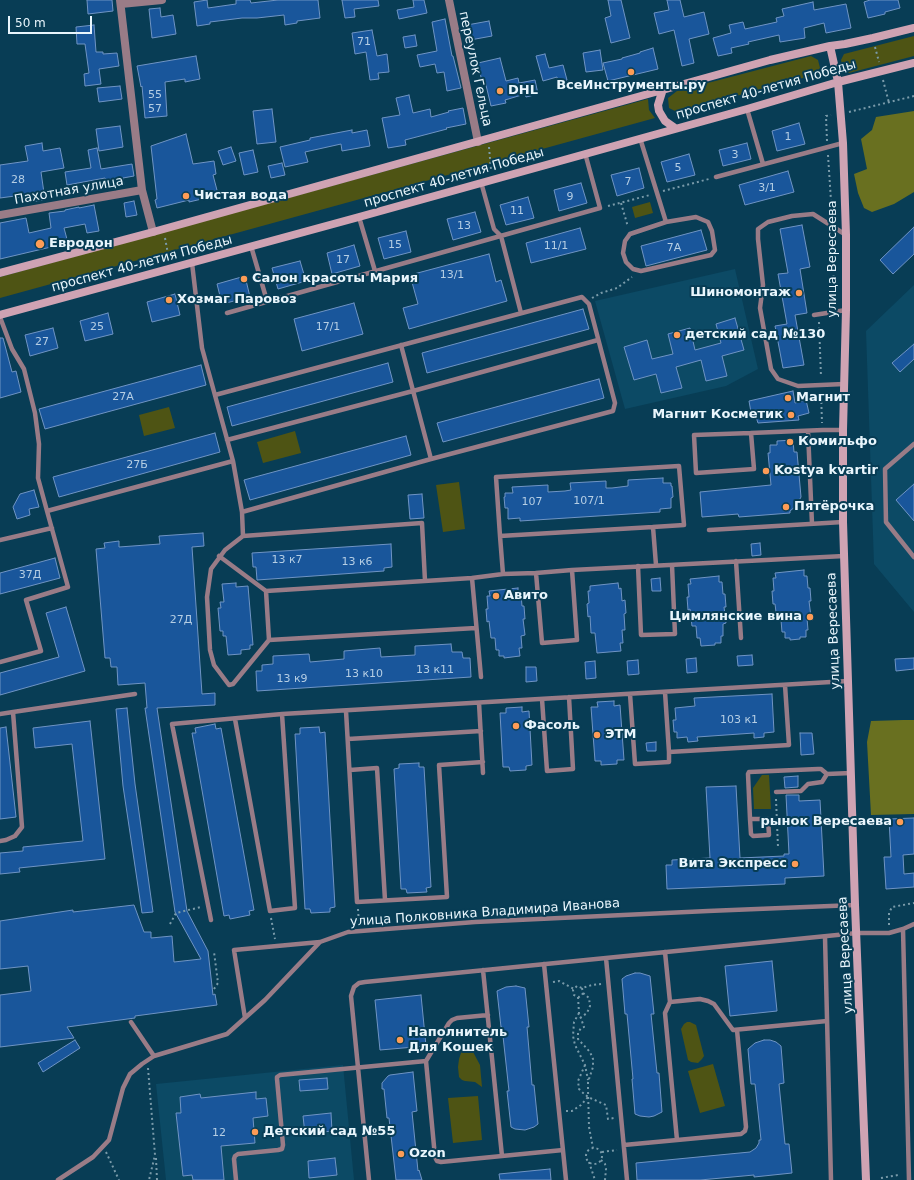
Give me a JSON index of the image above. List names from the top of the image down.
{
  "streets": {
    "main road": ["проспект 40-летия Победы", "улица Вересаева"],
    "street": ["переулок Гельца", "Пахотная улица"],
    "lane": ["улица Полковника Владимира Иванова"]
  },
  "crossings": [
    ["переулок Гельца", "проспект 40-летия Победы"],
    ["проспект 40-летия Победы", "улица Вересаева"],
    ["улица Вересаева", "улица Полковника Владимира Иванова"]
  ],
  "places": [
    "ВсеИнструменты.ру",
    "DHL",
    "Чистая вода",
    "Евродон",
    "Салон красоты Мария",
    "Шиномонтаж",
    "Хозмаг Паровоз",
    "детский сад №130",
    "Магнит",
    "Магнит Косметик",
    "Комильфо",
    "Kostya kvartir",
    "Пятёрочка",
    "Авито",
    "Цимлянские вина",
    "Фасоль",
    "ЭТМ",
    "рынок Вересаева",
    "Вита Экспресс",
    "Наполнитель Для Кошек",
    "Детский сад №55",
    "Ozon"
  ],
  "house_numbers": [
    "71",
    "55",
    "57",
    "1",
    "3",
    "5",
    "28",
    "7",
    "3/1",
    "9",
    "11",
    "13",
    "15",
    "11/1",
    "7А",
    "17",
    "13/1",
    "25",
    "17/1",
    "27",
    "27А",
    "27Б",
    "107/1",
    "107",
    "13 к7",
    "13 к6",
    "37Д",
    "27Д",
    "13 к11",
    "13 к10",
    "13 к9",
    "103 к1",
    "12"
  ],
  "scale_bar": "50 m"
}
